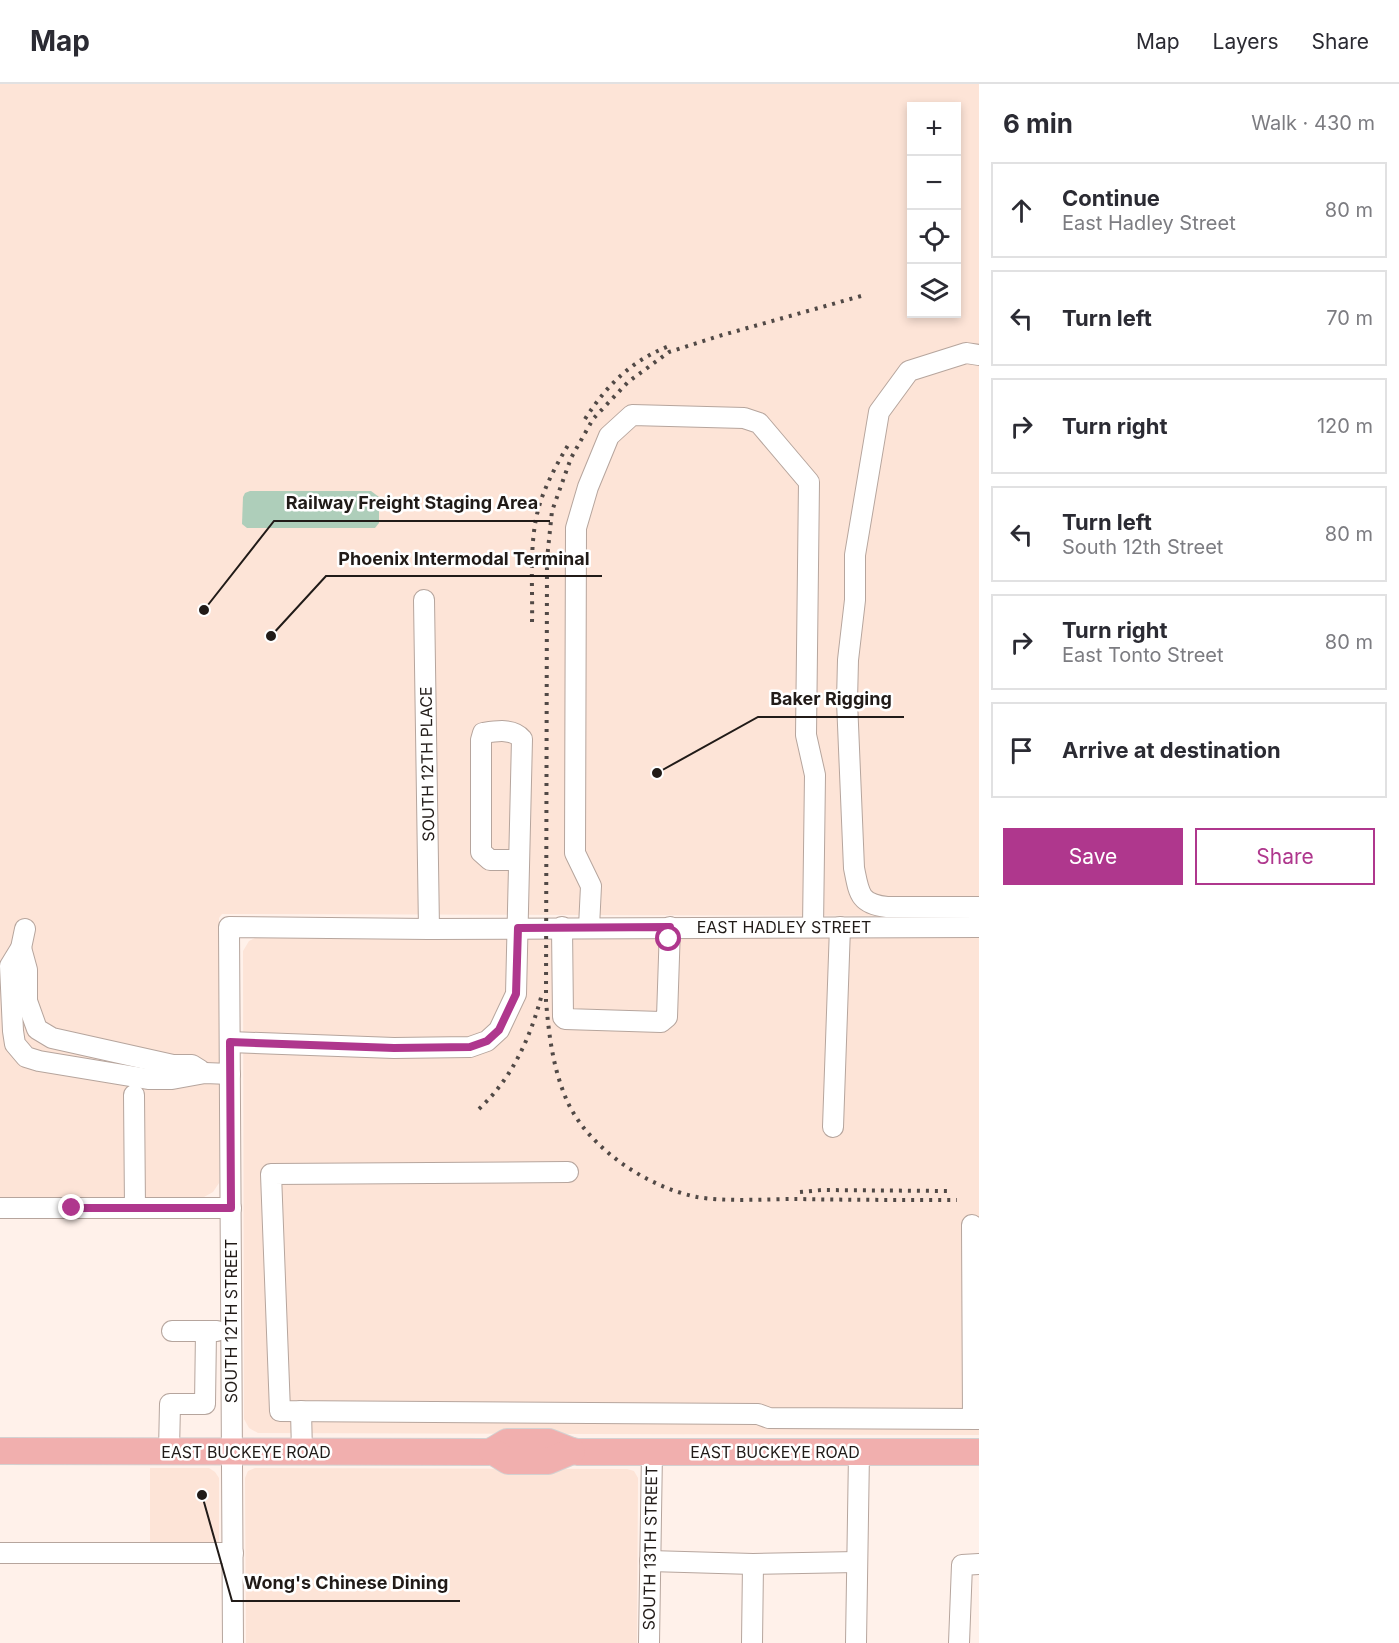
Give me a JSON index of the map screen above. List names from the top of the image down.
{
  "streets": {
    "main road": ["EAST BUCKEYE ROAD"],
    "street": [
      "SOUTH 12TH PLACE",
      "EAST HADLEY STREET",
      "SOUTH 12TH STREET",
      "SOUTH 13TH STREET"
    ]
  },
  "crossings": [
    ["SOUTH 12TH PLACE", "EAST HADLEY STREET"],
    ["EAST HADLEY STREET", "SOUTH 12TH STREET"],
    ["SOUTH 12TH STREET", "EAST BUCKEYE ROAD"],
    ["EAST BUCKEYE ROAD", "SOUTH 13TH STREET"]
  ],
  "places": [
    "Railway Freight Staging Area",
    "Phoenix Intermodal Terminal",
    "Baker Rigging",
    "Wong's Chinese Dining"
  ],
  "page": {
    "header": "Map",
    "nav": ["Map", "Layers", "Share"],
    "heading": ["6 min", "Walk · 430 m"],
    "map_buttons": ["+", "−"],
    "list": [
      ["Continue", "East Hadley Street", "80 m"],
      ["Turn left", "70 m"],
      ["Turn right", "120 m"],
      ["Turn left", "South 12th Street", "80 m"],
      ["Turn right", "East Tonto Street", "80 m"],
      "Arrive at destination"
    ],
    "buttons": ["Save", "Share"]
  }
}
